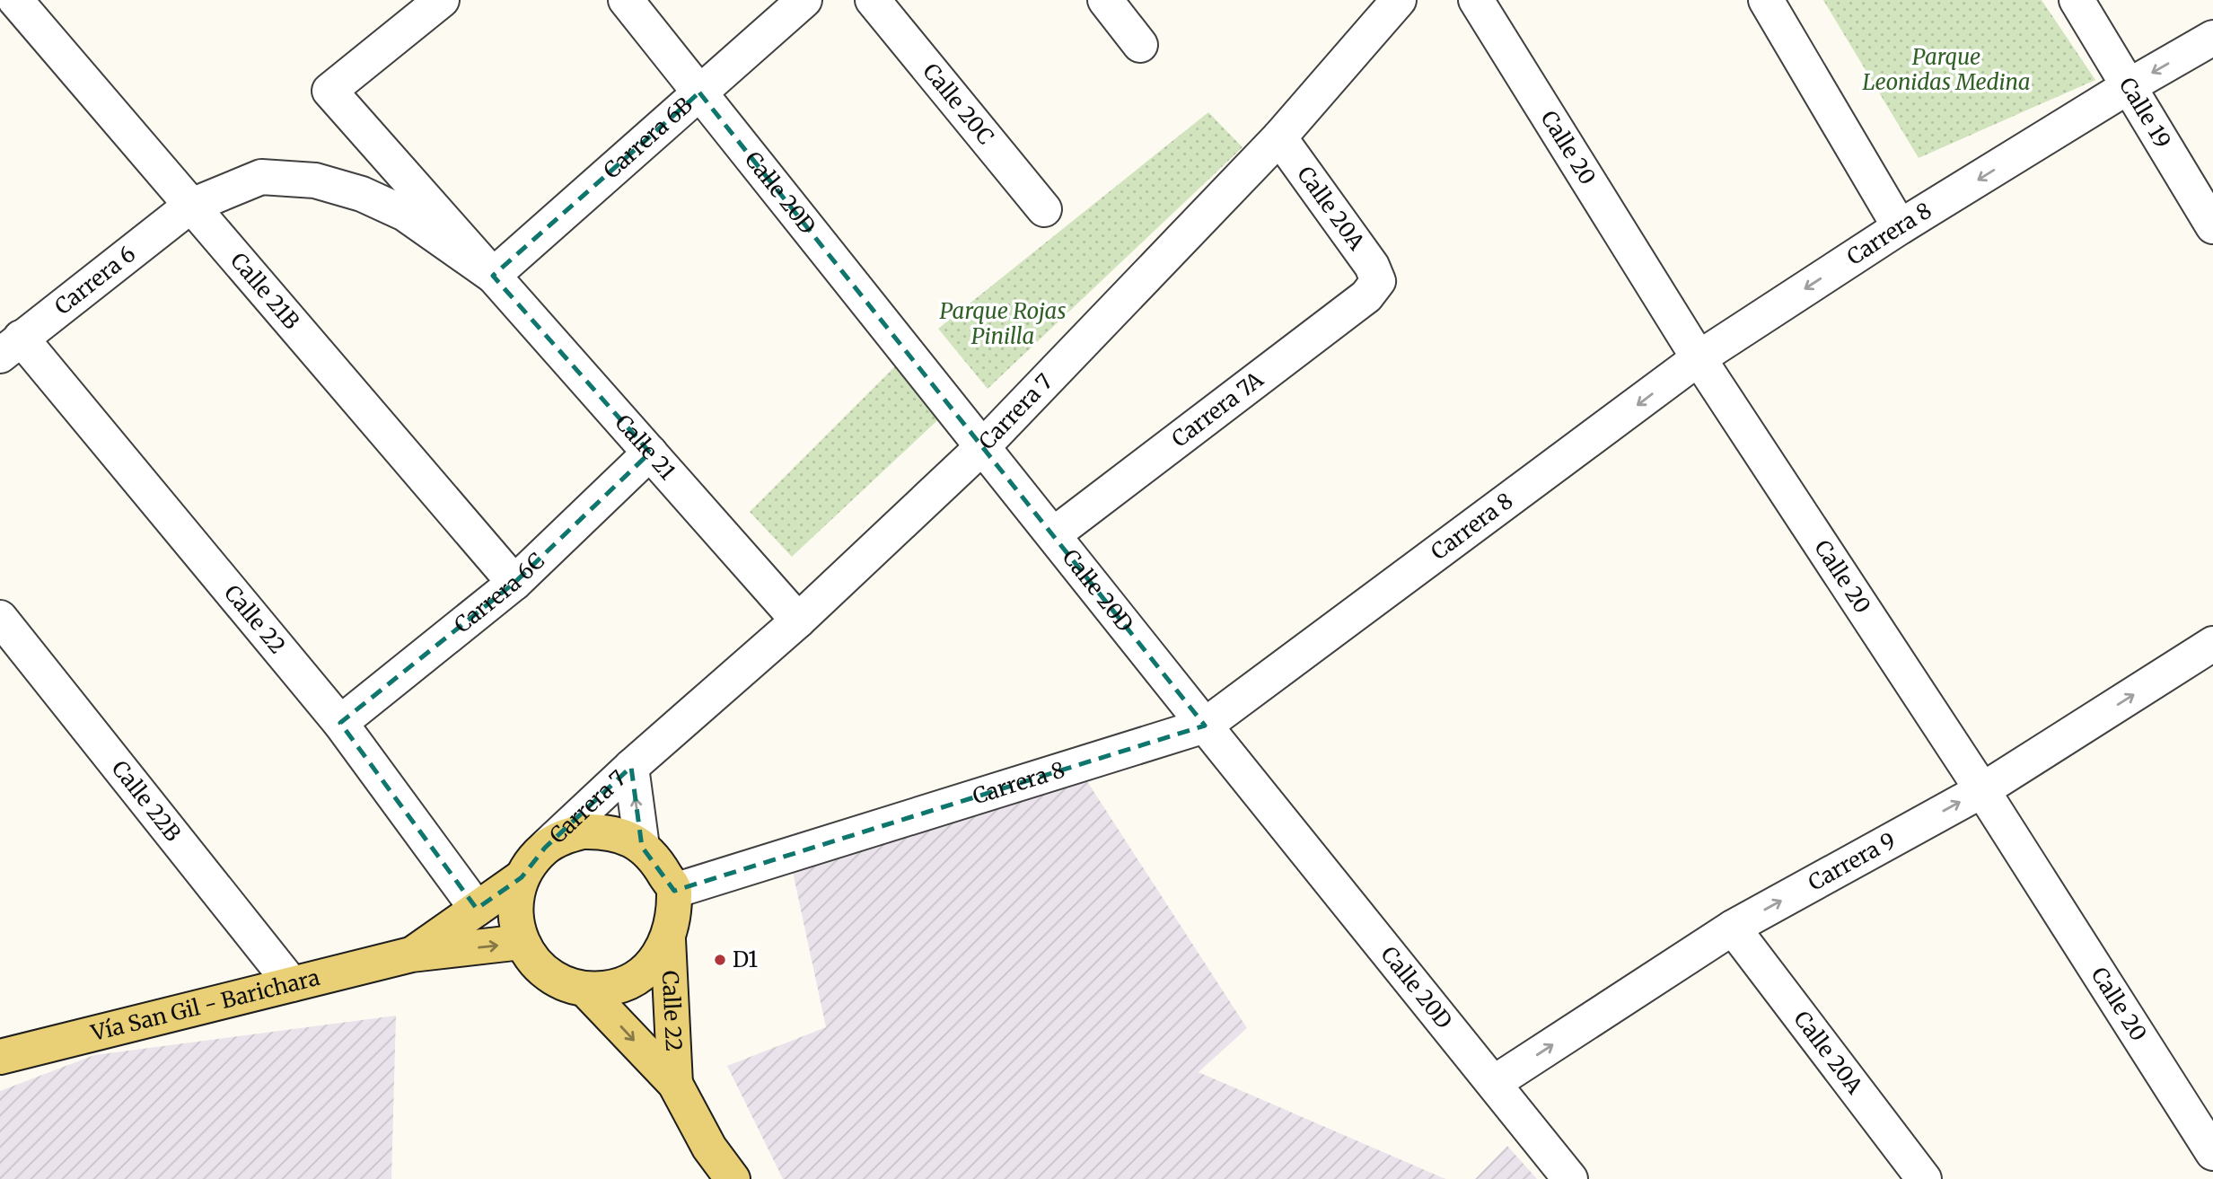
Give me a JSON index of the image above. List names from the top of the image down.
{
  "streets": {
    "main road": ["Calle 22", "Vía San Gil - Barichara"],
    "street": [
      "Calle 20C",
      "Calle 19",
      "Carrera 6B",
      "Calle 20",
      "Calle 20D",
      "Calle 20A",
      "Carrera 8",
      "Carrera 6",
      "Calle 21B",
      "Carrera 7A",
      "Carrera 7",
      "Calle 21",
      "Carrera 6C",
      "Calle 22B",
      "Carrera 9"
    ]
  },
  "crossings": [
    ["Calle 19", "Carrera 8"],
    ["Carrera 6B", "Calle 20D"],
    ["Carrera 6B", "Calle 21"],
    ["Calle 20", "Carrera 8"],
    ["Calle 20", "Carrera 9"],
    ["Calle 20D", "Carrera 8"],
    ["Calle 20D", "Carrera 7A"],
    ["Calle 20D", "Carrera 7"],
    ["Calle 20D", "Carrera 9"],
    ["Calle 20A", "Carrera 7A"],
    ["Calle 20A", "Carrera 7"],
    ["Calle 20A", "Carrera 9"],
    ["Carrera 8", "Carrera 7"],
    ["Carrera 8", "Calle 22"],
    ["Carrera 8", "Vía San Gil - Barichara"],
    ["Carrera 6", "Calle 21B"],
    ["Carrera 6", "Calle 21"],
    ["Carrera 6", "Calle 22"],
    ["Calle 21B", "Calle 21"],
    ["Calle 21B", "Carrera 6C"],
    ["Carrera 7", "Calle 21"],
    ["Carrera 7", "Calle 22"],
    ["Carrera 7", "Vía San Gil - Barichara"],
    ["Calle 21", "Carrera 6C"],
    ["Carrera 6C", "Calle 22"],
    ["Calle 22", "Vía San Gil - Barichara"],
    ["Calle 22B", "Vía San Gil - Barichara"]
  ],
  "one_way": ["Carrera 8", "Carrera 9"],
  "parks": ["Parque Leonidas Medina", "Parque Rojas Pinilla"],
  "places": ["D1"]
}
